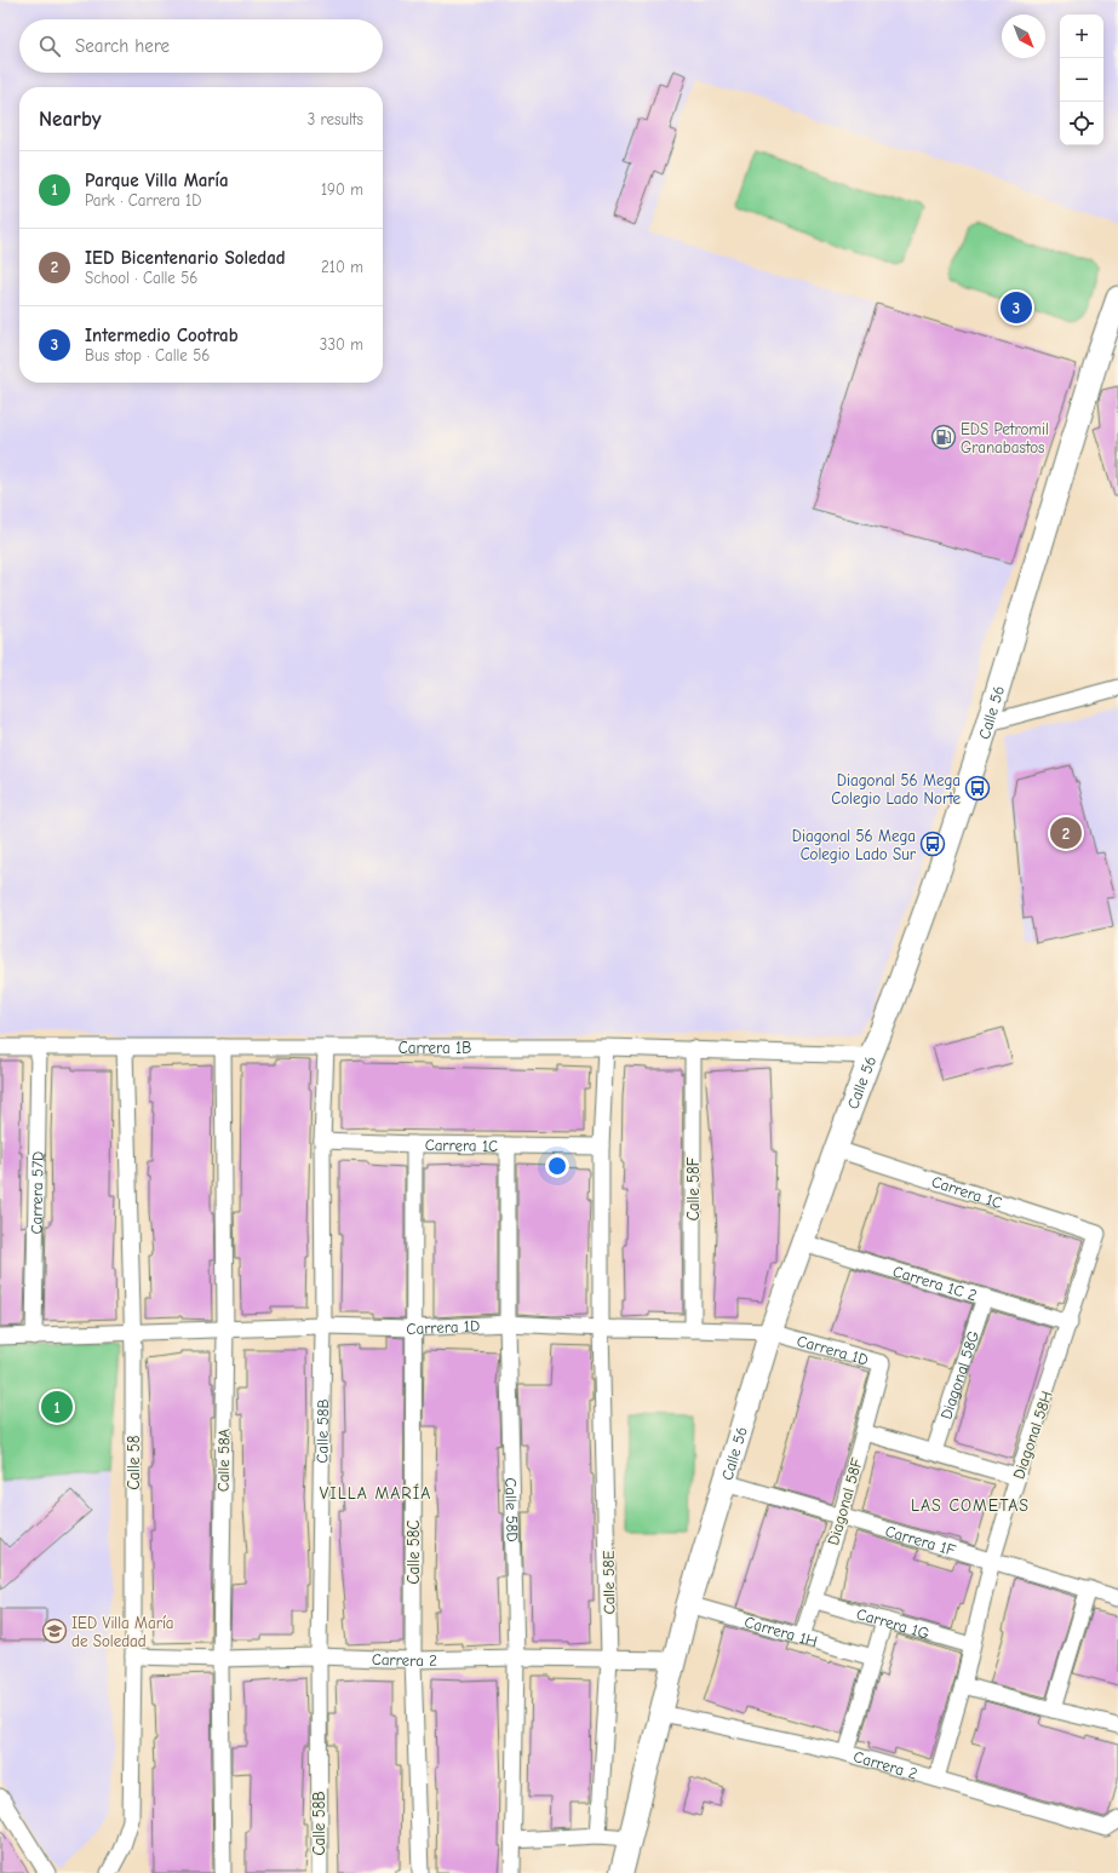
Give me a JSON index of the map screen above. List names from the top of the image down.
{
  "streets": {
    "main road": ["Calle 56"],
    "street": [
      "Carrera 1B",
      "Carrera 1C",
      "Calle 58F",
      "Carrera 57D",
      "Carrera 1C 2",
      "Carrera 1D",
      "Diagonal 58G",
      "Calle 58B",
      "Diagonal 58H",
      "Calle 58A",
      "Calle 58",
      "Diagonal 58F",
      "Calle 58D",
      "Carrera 1F",
      "Calle 58C",
      "Calle 58E",
      "Carrera 1G",
      "Carrera 1H",
      "Carrera 2"
    ]
  },
  "crossings": [
    ["Calle 56", "Carrera 1B"],
    ["Calle 56", "Carrera 1C"],
    ["Calle 56", "Carrera 1C 2"],
    ["Calle 56", "Carrera 1D"],
    ["Calle 56", "Carrera 1F"],
    ["Calle 56", "Carrera 1H"],
    ["Calle 56", "Carrera 2"],
    ["Carrera 1B", "Calle 58F"],
    ["Carrera 1B", "Carrera 57D"],
    ["Carrera 1B", "Calle 58B"],
    ["Carrera 1B", "Calle 58A"],
    ["Carrera 1B", "Calle 58"],
    ["Carrera 1C", "Calle 58B"],
    ["Carrera 1C", "Diagonal 58H"],
    ["Carrera 1C", "Calle 58D"],
    ["Carrera 1C", "Calle 58C"],
    ["Calle 58F", "Carrera 1D"],
    ["Carrera 57D", "Carrera 1D"],
    ["Carrera 1C 2", "Diagonal 58G"],
    ["Carrera 1C 2", "Diagonal 58H"],
    ["Carrera 1D", "Calle 58B"],
    ["Carrera 1D", "Calle 58A"],
    ["Carrera 1D", "Calle 58"],
    ["Carrera 1D", "Diagonal 58F"],
    ["Carrera 1D", "Calle 58D"],
    ["Carrera 1D", "Calle 58C"],
    ["Carrera 1D", "Calle 58E"],
    ["Calle 58B", "Carrera 2"],
    ["Diagonal 58H", "Carrera 1F"],
    ["Diagonal 58H", "Carrera 1G"],
    ["Diagonal 58H", "Carrera 2"],
    ["Calle 58A", "Carrera 2"],
    ["Calle 58", "Carrera 2"],
    ["Diagonal 58F", "Carrera 1F"],
    ["Diagonal 58F", "Carrera 1G"],
    ["Diagonal 58F", "Carrera 1H"],
    ["Calle 58D", "Carrera 2"],
    ["Calle 58C", "Carrera 2"],
    ["Calle 58E", "Carrera 2"]
  ],
  "districts": ["VILLA MARÍA", "LAS COMETAS"],
  "places": {
    "fuel station": ["EDS Petromil Granabastos"],
    "bus stop": ["Diagonal 56 Mega Colegio Lado Norte", "Diagonal 56 Mega Colegio Lado Sur"],
    "school or university": ["IED Villa María de Soledad"]
  },
  "north": "bottom right",
  "page": {
    "map_buttons": ["+", "−"],
    "search": "Search here",
    "heading": ["Nearby", "3 results"],
    "list": [
      {
        "mark": "1",
        "name": "Parque Villa María",
        "note": "Park · Carrera 1D",
        "value": "190 m"
      },
      {
        "mark": "2",
        "name": "IED Bicentenario Soledad",
        "note": "School · Calle 56",
        "value": "210 m"
      },
      {
        "mark": "3",
        "name": "Intermedio Cootrab",
        "note": "Bus stop · Calle 56",
        "value": "330 m"
      }
    ],
    "pins": ["3", "2", "1"]
  }
}
